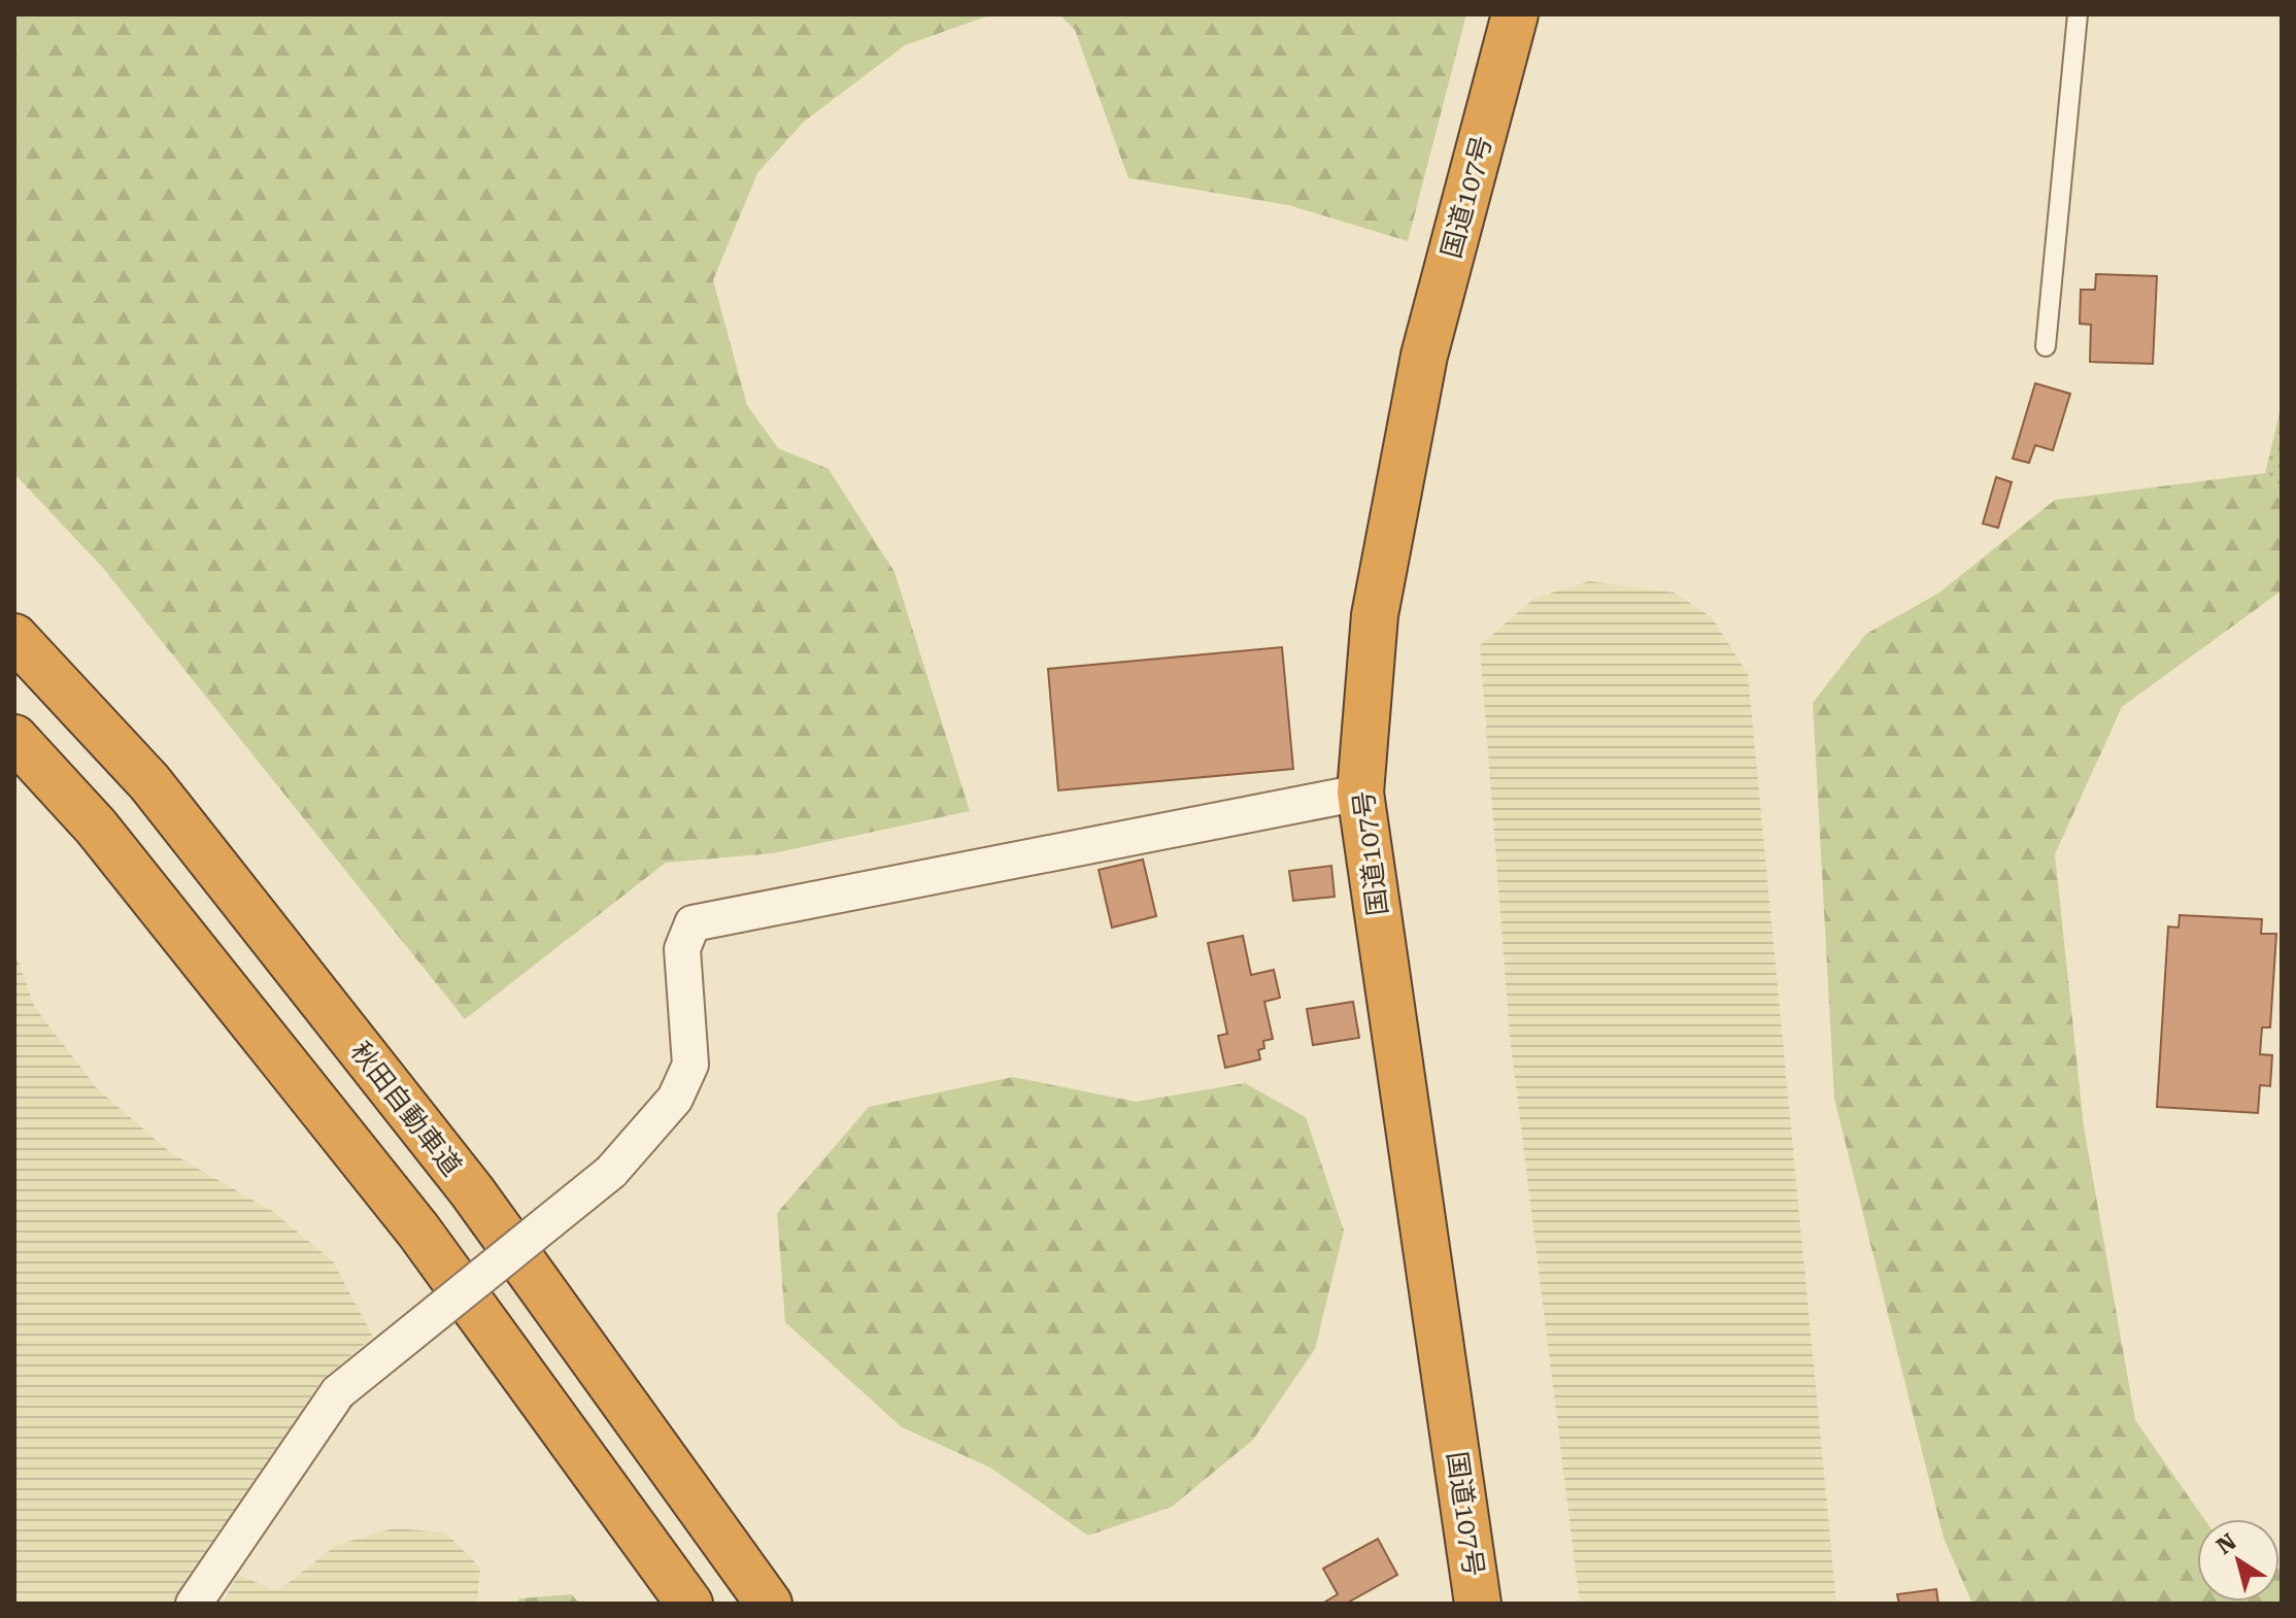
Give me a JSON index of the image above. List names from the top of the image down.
{
  "streets": {
    "highway": ["国道107号", "秋田自動車道"]
  },
  "north": "top left"
}
